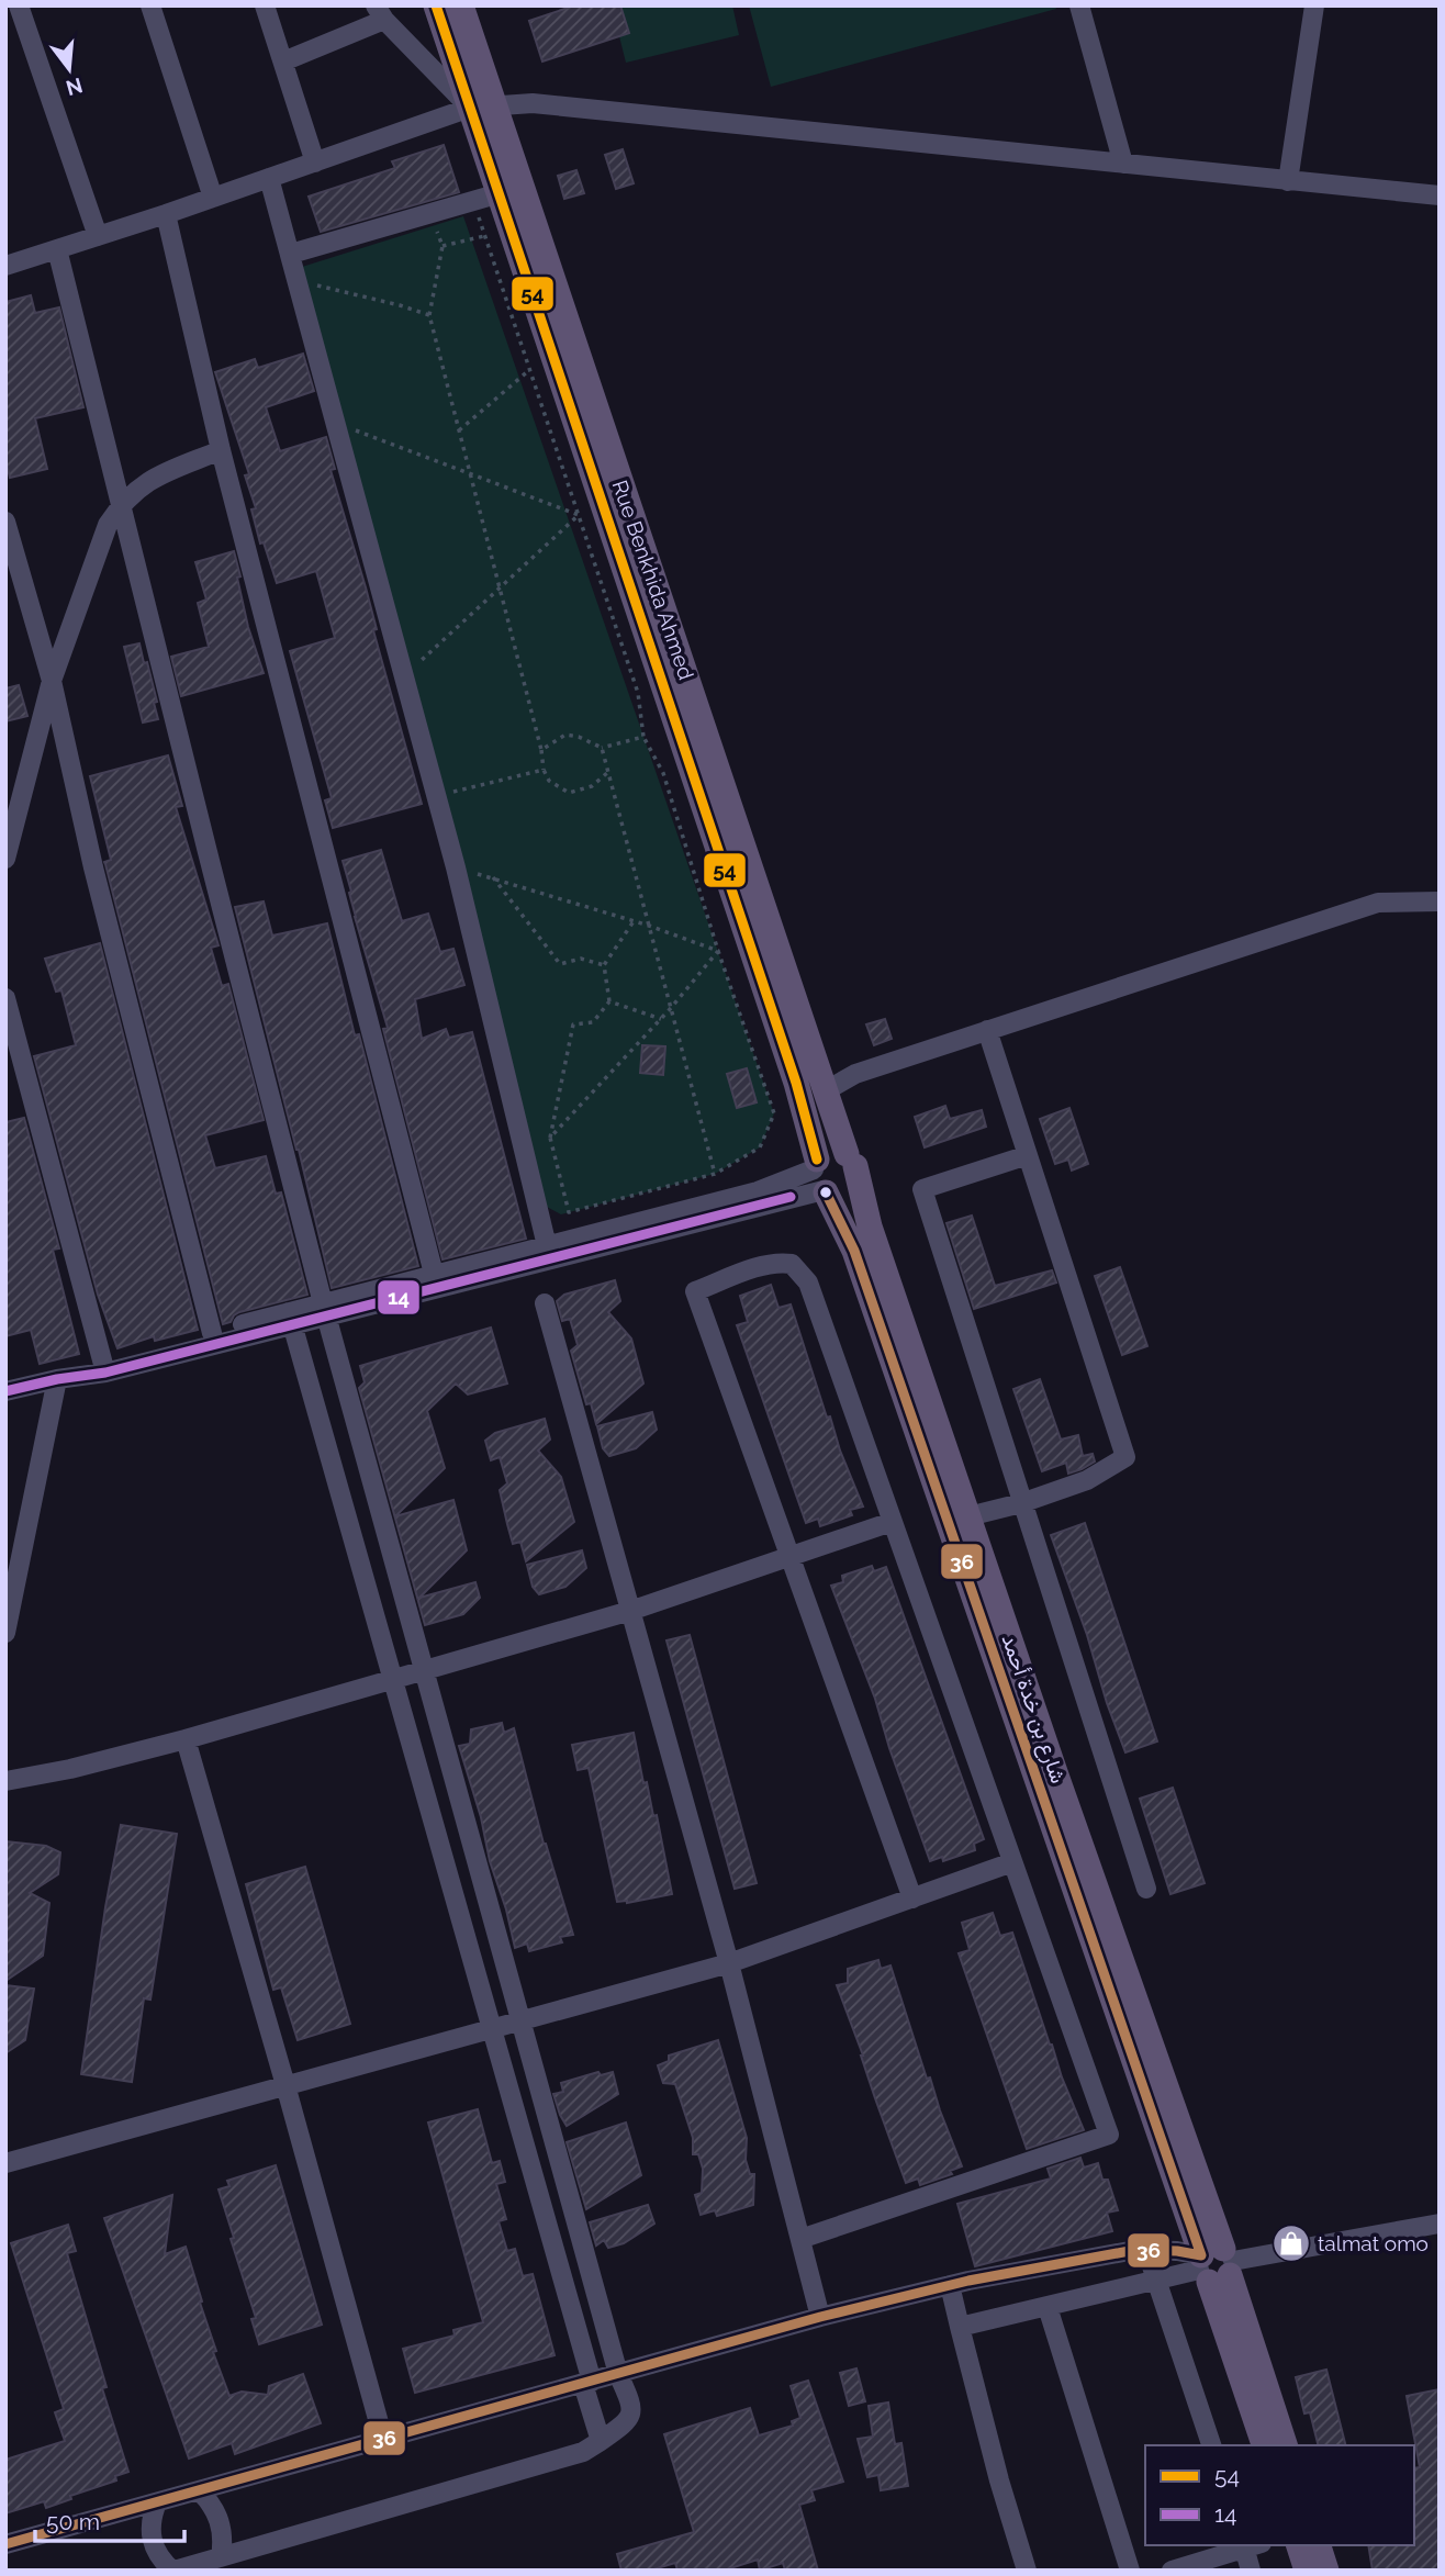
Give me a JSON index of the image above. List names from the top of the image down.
{
  "streets": {
    "main road": ["Rue Benkhida Ahmed", "شارع بن خدة أحمد"]
  },
  "crossings": [
    ["Rue Benkhida Ahmed", "شارع بن خدة أحمد"]
  ],
  "places": {
    "shop": ["talmat omo"]
  },
  "lines": ["transit line 54", "transit line 36", "transit line 14"],
  "legend": ["54", "14"],
  "scale_bar": "50 m",
  "north": "bottom"
}
